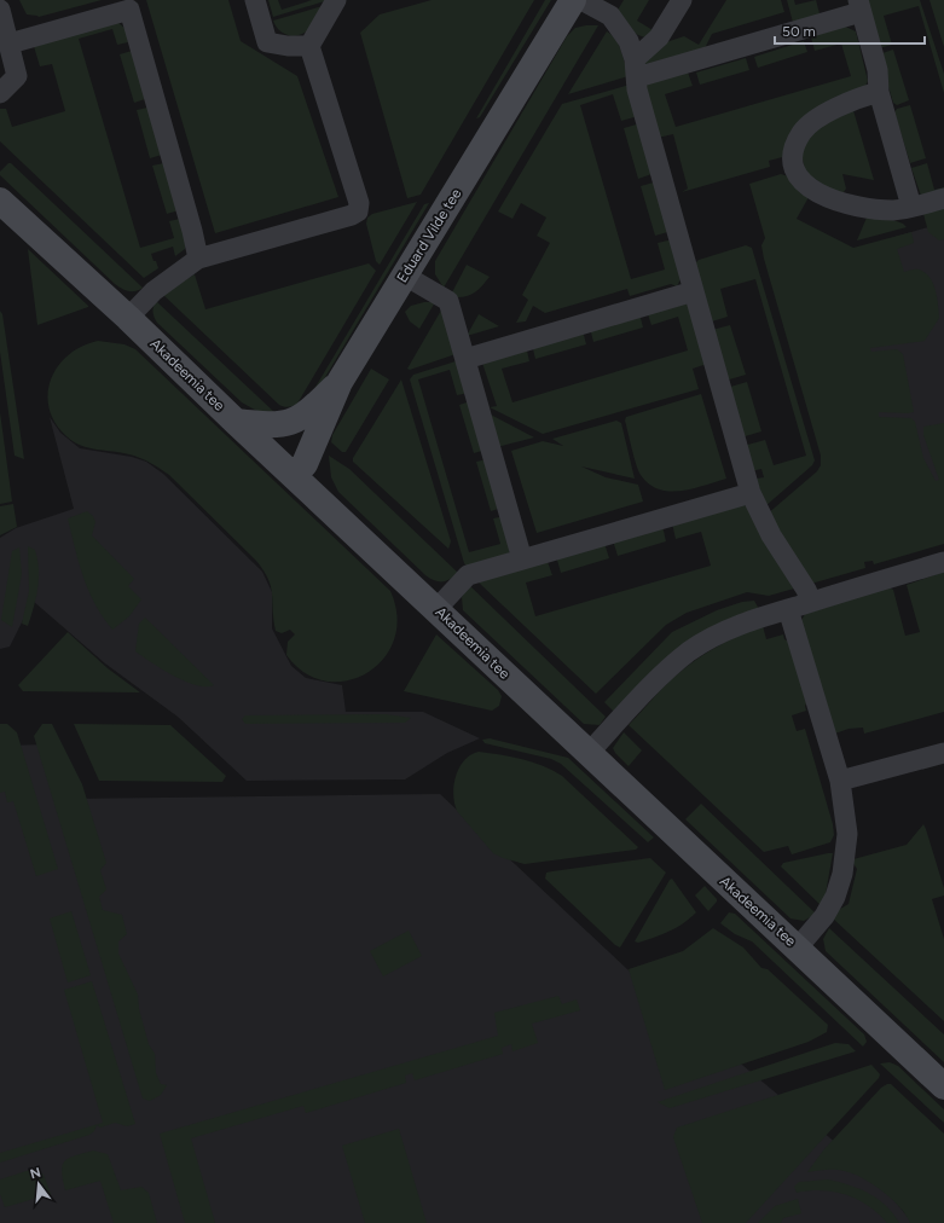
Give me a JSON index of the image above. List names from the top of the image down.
{
  "streets": {
    "main road": ["Eduard Vilde tee", "Akadeemia tee"]
  },
  "crossings": [
    ["Eduard Vilde tee", "Akadeemia tee"]
  ],
  "scale_bar": "50 m",
  "north": "top"
}
